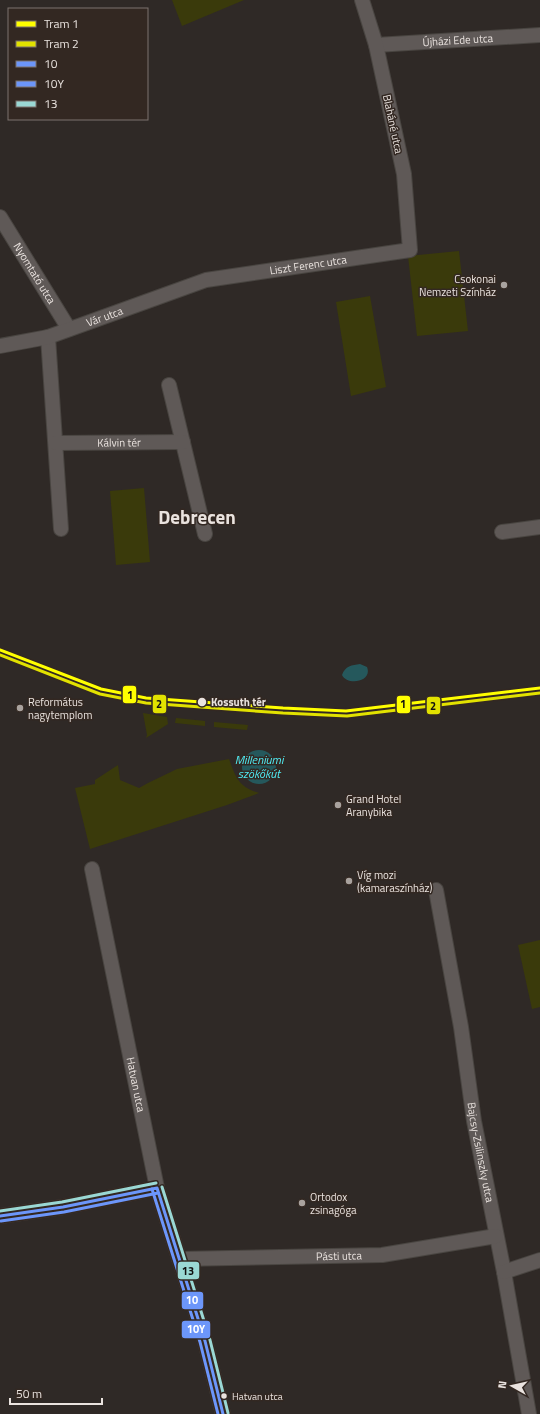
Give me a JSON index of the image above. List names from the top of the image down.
{
  "streets": {
    "street": [
      "Újházi Ede utca",
      "Blaháné utca",
      "Liszt Ferenc utca",
      "Nyomtató utca",
      "Vár utca",
      "Kálvin tér",
      "Hatvan utca",
      "Bajcsy-Zsilinszky utca",
      "Pásti utca"
    ]
  },
  "crossings": [
    ["Újházi Ede utca", "Blaháné utca"],
    ["Blaháné utca", "Liszt Ferenc utca"],
    ["Liszt Ferenc utca", "Vár utca"],
    ["Nyomtató utca", "Vár utca"],
    ["Hatvan utca", "Pásti utca"],
    ["Bajcsy-Zsilinszky utca", "Pásti utca"]
  ],
  "districts": ["Debrecen"],
  "water": ["Milleniumi szökőkút"],
  "places": [
    "Csokonai Nemzeti Színház",
    "Kossuth tér",
    "Református nagytemplom",
    "Grand Hotel Aranybika",
    "Víg mozi (kamaraszínház)",
    "Ortodox zsinagóga",
    "Hatvan utca"
  ],
  "lines": [
    "tram line 1",
    "tram line 2",
    "transit line 13",
    "transit line 10",
    "transit line 10Y"
  ],
  "legend": [
    "Tram 1",
    "Tram 2",
    "10",
    "10Y",
    "13"
  ],
  "scale_bar": "50 m",
  "north": "left"
}
